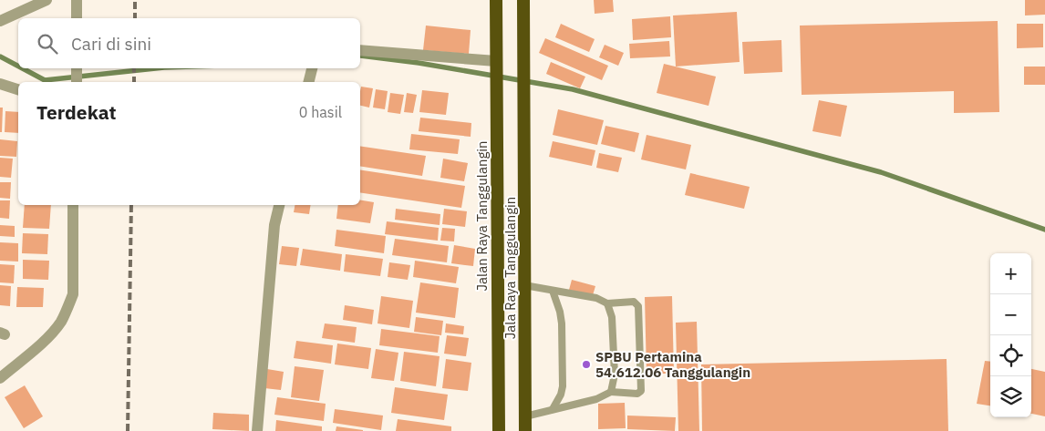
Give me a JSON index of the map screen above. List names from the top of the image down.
{
  "streets": {
    "highway": ["Jalan Raya Tanggulangin", "Jala Raya Tanggulangin"]
  },
  "places": ["SPBU Pertamina 54.612.06 Tanggulangin"],
  "page": {
    "search": "Cari di sini",
    "heading": ["Terdekat", "0 hasil"],
    "map_buttons": ["+", "−"]
  }
}
